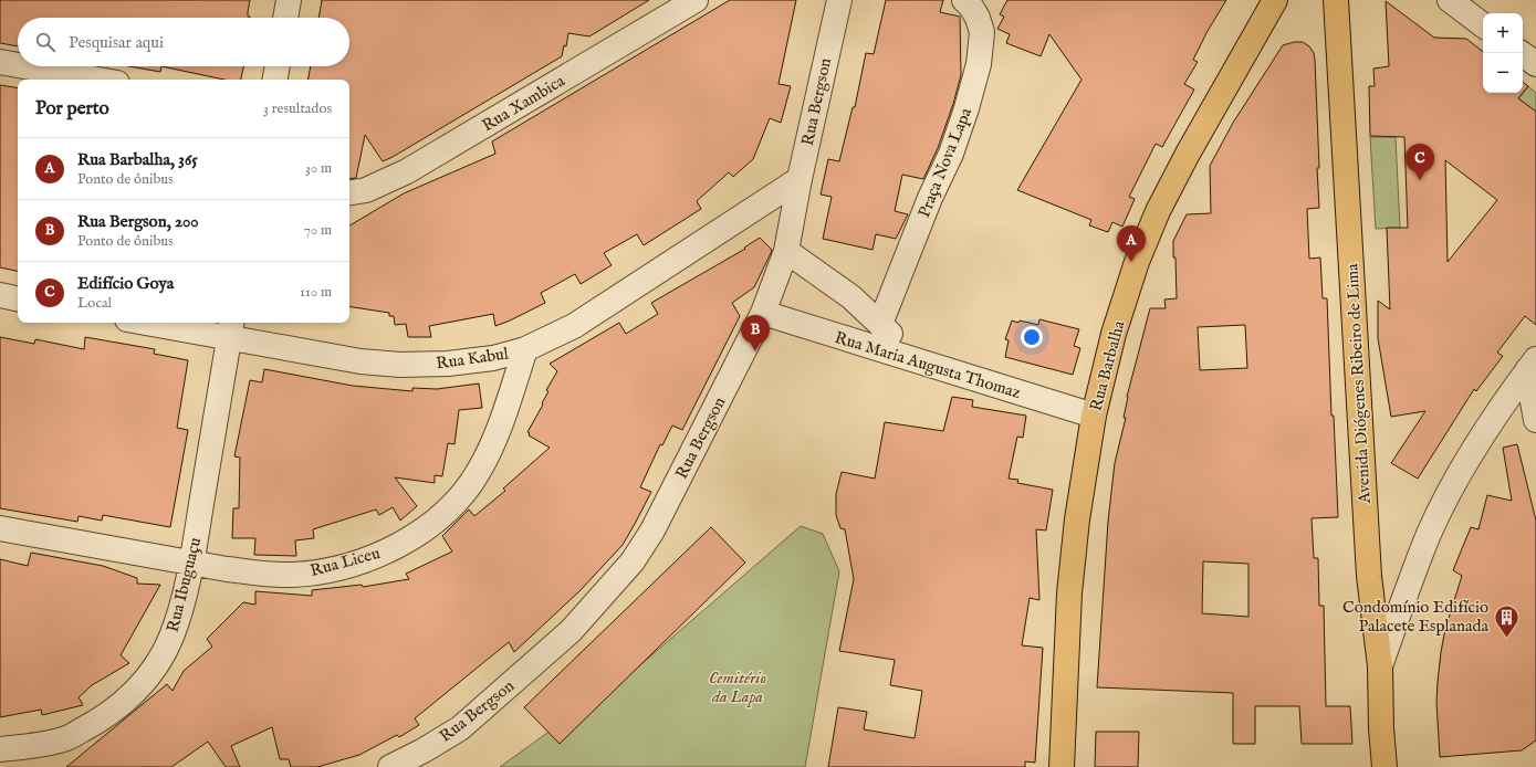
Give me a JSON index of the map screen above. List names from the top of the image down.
{
  "streets": {
    "main road": ["Rua Barbalha", "Avenida Diógenes Ribeiro de Lima"],
    "street": [
      "Rua Bergson",
      "Rua Xambica",
      "Praça Nova Lapa",
      "Rua Kabul",
      "Rua Maria Augusta Thomaz",
      "Rua Liceu",
      "Rua Ibuguaçu"
    ]
  },
  "crossings": [
    ["Rua Bergson", "Rua Kabul"],
    ["Rua Bergson", "Rua Maria Augusta Thomaz"],
    ["Rua Kabul", "Rua Liceu"],
    ["Rua Kabul", "Rua Ibuguaçu"],
    ["Rua Maria Augusta Thomaz", "Rua Barbalha"],
    ["Rua Liceu", "Rua Ibuguaçu"]
  ],
  "parks": ["Cemitério da Lapa"],
  "places": {
    "building": ["Condomínio Edifício Palacete Esplanada"]
  },
  "page": {
    "map_buttons": ["+", "−"],
    "search": "Pesquisar aqui",
    "heading": ["Por perto", "3 resultados"],
    "list": [
      {
        "mark": "A",
        "name": "Rua Barbalha, 365",
        "note": "Ponto de ônibus",
        "value": "30 m"
      },
      {
        "mark": "B",
        "name": "Rua Bergson, 200",
        "note": "Ponto de ônibus",
        "value": "70 m"
      },
      {
        "mark": "C",
        "name": "Edifício Goya",
        "note": "Local",
        "value": "110 m"
      }
    ],
    "pins": ["C", "A", "B"]
  }
}
